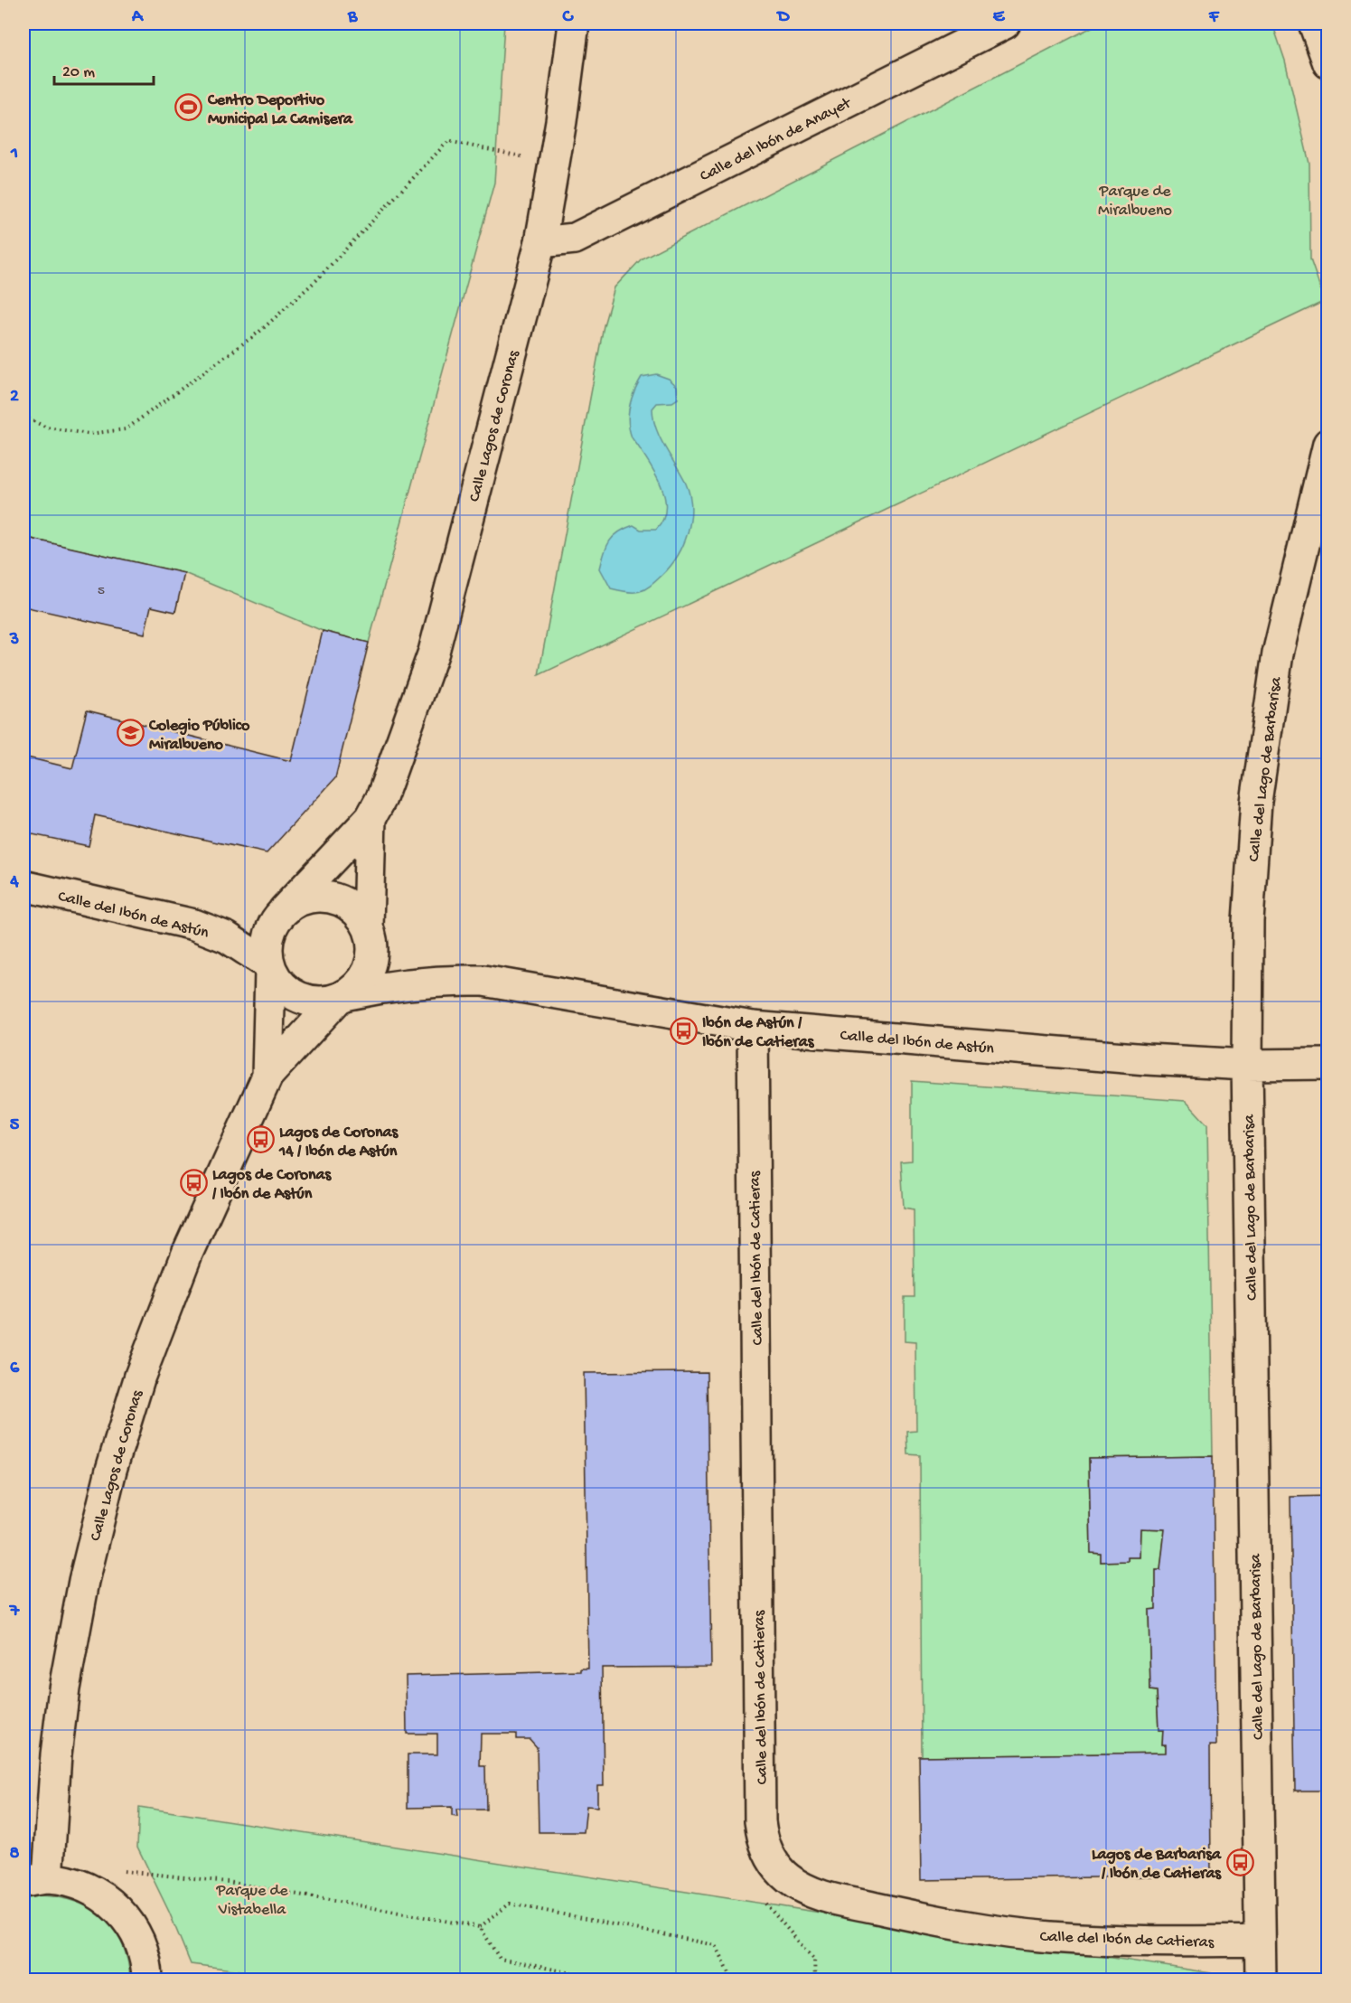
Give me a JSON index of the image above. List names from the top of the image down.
{
  "streets": {
    "street": [
      "Calle del Ibón de Anayet",
      "Calle Lagos de Coronas",
      "Calle del Lago de Barbarisa",
      "Calle del Ibón de Astún",
      "Calle del Ibón de Catieras"
    ]
  },
  "crossings": [
    ["Calle del Ibón de Anayet", "Calle Lagos de Coronas"],
    ["Calle Lagos de Coronas", "Calle del Ibón de Astún"],
    ["Calle del Lago de Barbarisa", "Calle del Ibón de Astún"],
    ["Calle del Lago de Barbarisa", "Calle del Ibón de Catieras"],
    ["Calle del Ibón de Astún", "Calle del Ibón de Catieras"]
  ],
  "parks": ["Parque de Miralbueno", "Parque de Vistabella"],
  "places": {
    "sports": ["Centro Deportivo Municipal La Camisera"],
    "school or university": ["Colegio Público Miralbueno"],
    "bus stop": [
      "Ibón de Astún / Ibón de Catieras",
      "Lagos de Coronas 14 / Ibón de Astún",
      "Lagos de Coronas / Ibón de Astún",
      "Lagos de Barbarisa / Ibón de Catieras"
    ]
  },
  "house_numbers": ["5"],
  "scale_bar": "20 m",
  "grid": {
    "columns": [
      "A",
      "B",
      "C",
      "D",
      "E",
      "F"
    ],
    "rows": [
      "1",
      "2",
      "3",
      "4",
      "5",
      "6",
      "7",
      "8"
    ]
  }
}
